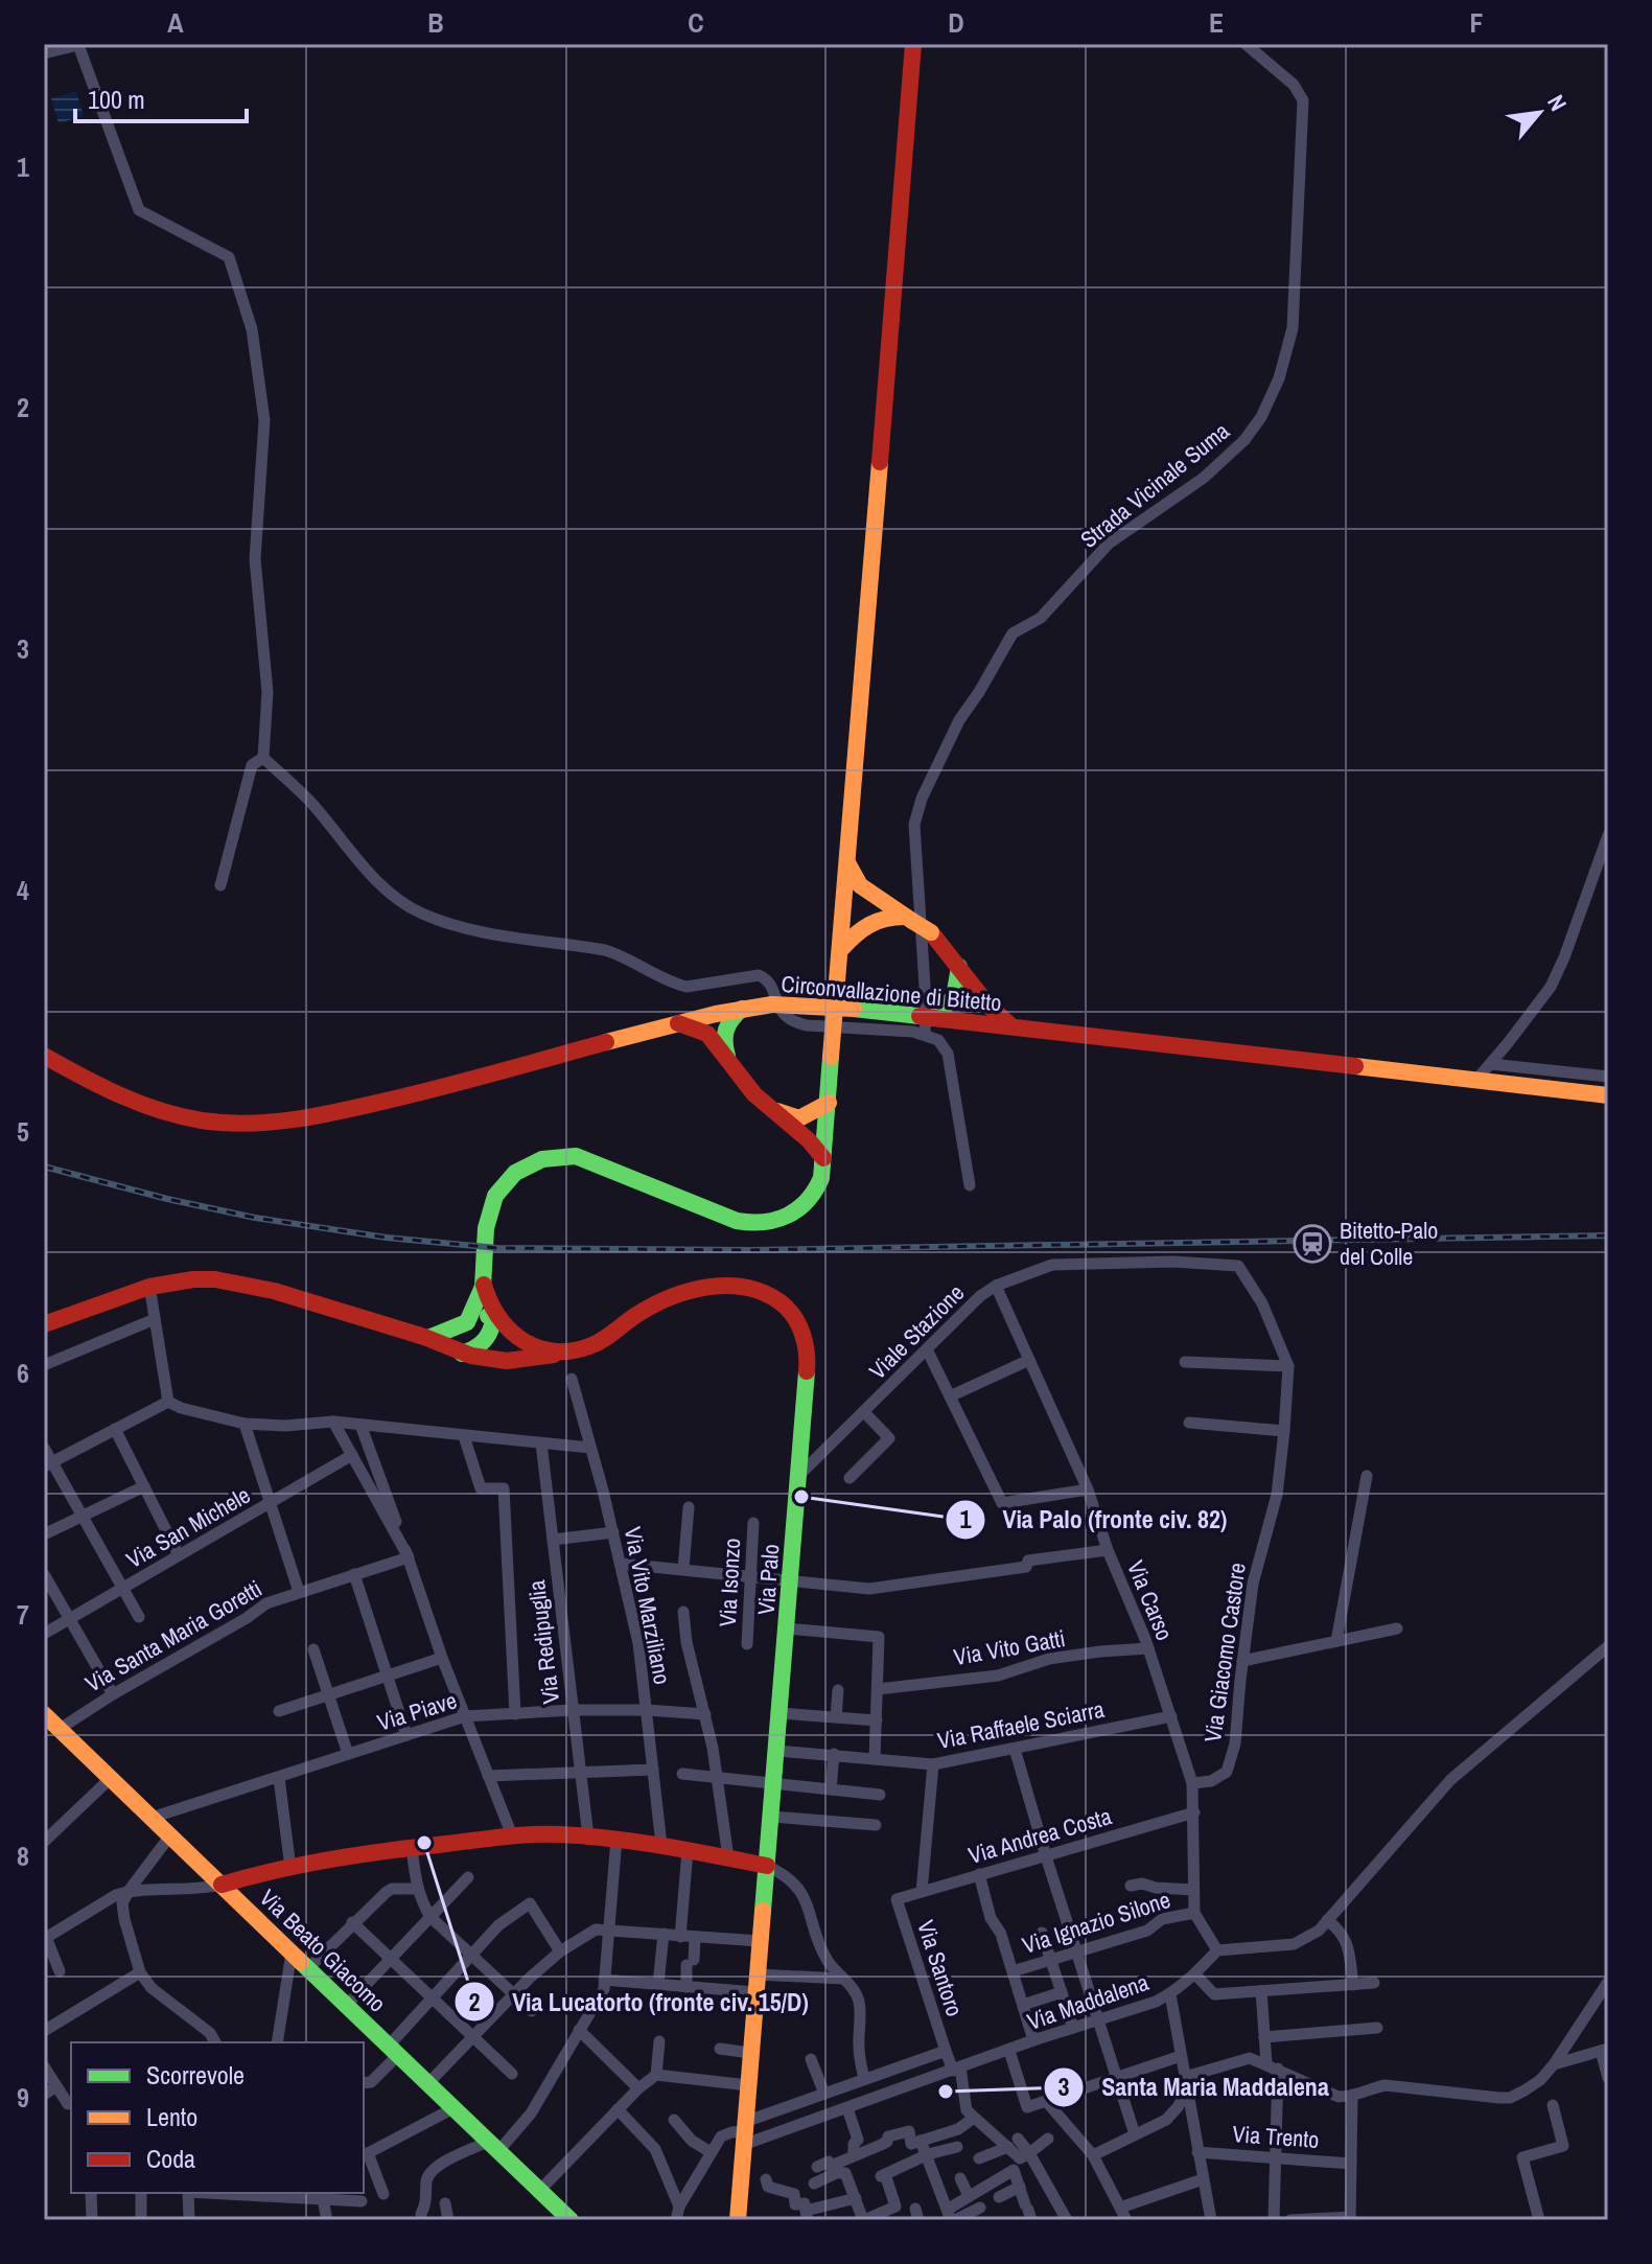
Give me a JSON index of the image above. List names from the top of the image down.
{
  "streets": {
    "main road": ["Circonvallazione di Bitetto", "Via Palo", "Via Beato Giacomo"],
    "street": [
      "Strada Vicinale Suma",
      "Viale Stazione",
      "Via San Michele",
      "Via Isonzo",
      "Via Carso",
      "Via Vito Marziliano",
      "Via Santa Maria Goretti",
      "Via Redipuglia",
      "Via Vito Gatti",
      "Via Giacomo Castore",
      "Via Piave",
      "Via Raffaele Sciarra",
      "Via Andrea Costa",
      "Via Ignazio Silone",
      "Via Santoro",
      "Via Maddalena",
      "Via Trento"
    ]
  },
  "crossings": [
    ["Viale Stazione", "Via Palo"],
    ["Viale Stazione", "Via Carso"],
    ["Viale Stazione", "Via Giacomo Castore"],
    ["Via Palo", "Via Raffaele Sciarra"],
    ["Via Palo", "Via Maddalena"],
    ["Via Carso", "Via Vito Gatti"],
    ["Via Carso", "Via Giacomo Castore"],
    ["Via Carso", "Via Raffaele Sciarra"],
    ["Via Vito Marziliano", "Via Piave"],
    ["Via Santa Maria Goretti", "Via Beato Giacomo"],
    ["Via Redipuglia", "Via Piave"],
    ["Via Piave", "Via Beato Giacomo"],
    ["Via Andrea Costa", "Via Santoro"]
  ],
  "places": {
    "station": ["Bitetto-Palo del Colle"],
    "other": ["Via Palo (fronte civ. 82)", "Via Lucatorto (fronte civ. 15/D)", "Santa Maria Maddalena"]
  },
  "legend": ["Scorrevole", "Lento", "Coda"],
  "scale_bar": "100 m",
  "north": "top right",
  "grid": {
    "columns": [
      "A",
      "B",
      "C",
      "D",
      "E",
      "F"
    ],
    "rows": [
      "1",
      "2",
      "3",
      "4",
      "5",
      "6",
      "7",
      "8",
      "9"
    ]
  }
}
